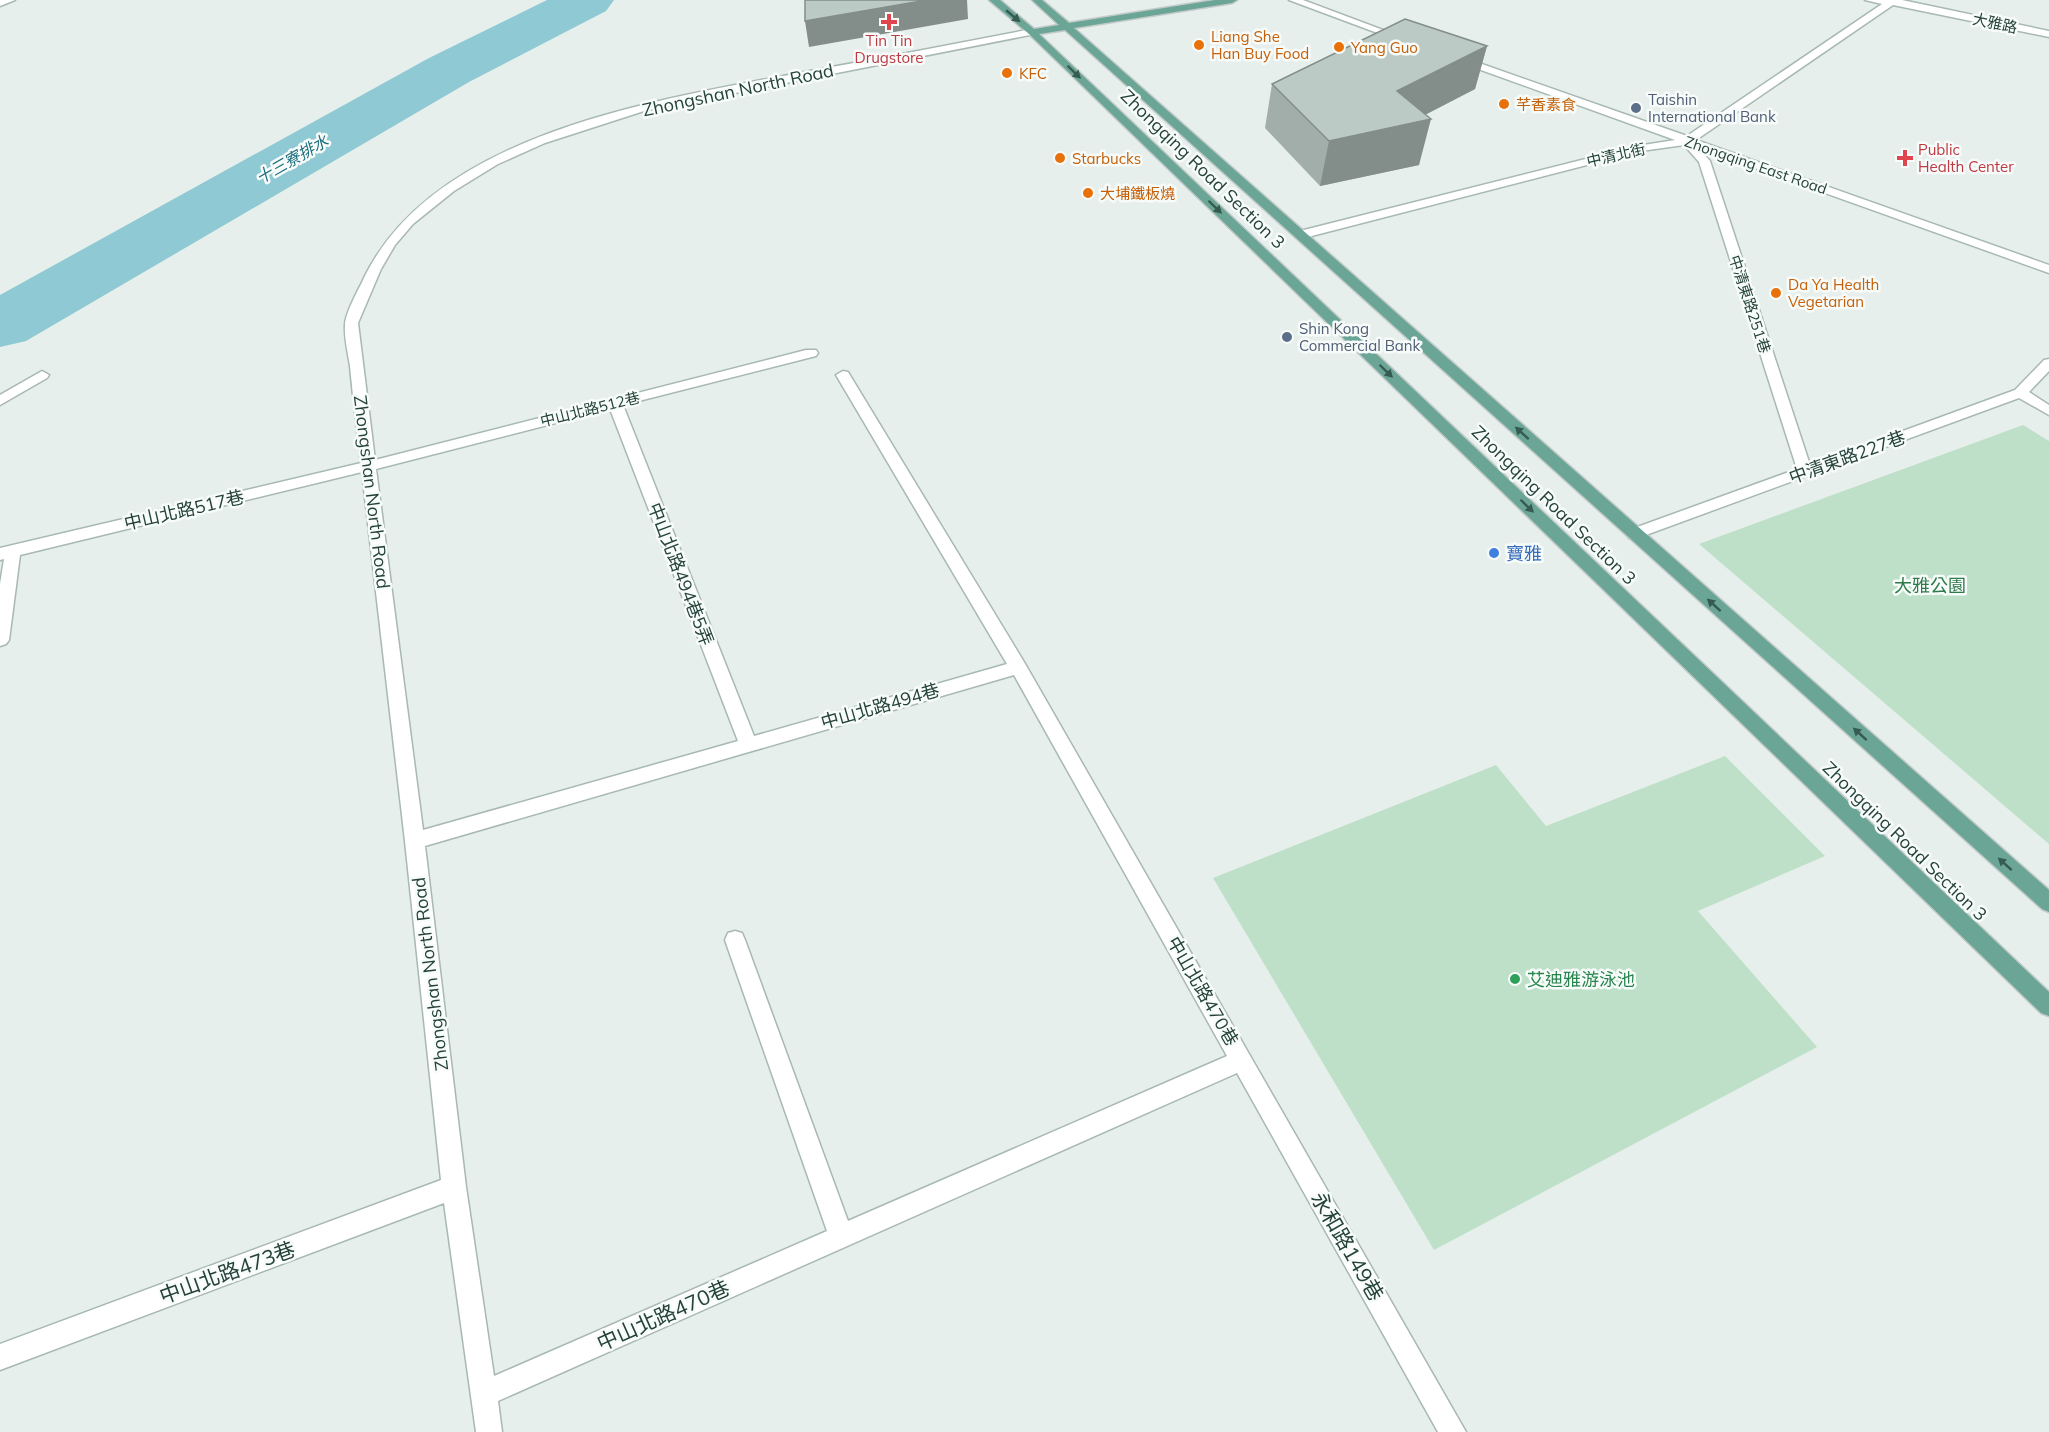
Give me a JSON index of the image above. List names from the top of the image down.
{
  "streets": {
    "main road": ["Zhongqing Road Section 3"],
    "street": [
      "大雅路",
      "Zhongshan North Road",
      "中清北街",
      "Zhongqing East Road",
      "中清東路251巷",
      "中山北路512巷",
      "中清東路227巷",
      "中山北路517巷",
      "中山北路494巷5弄",
      "中山北路494巷",
      "中山北路470巷",
      "永和路149巷",
      "中山北路473巷"
    ]
  },
  "crossings": [
    ["大雅路", "中清北街"],
    ["Zhongshan North Road", "Zhongqing Road Section 3"],
    ["Zhongshan North Road", "中山北路512巷"],
    ["Zhongshan North Road", "中山北路517巷"],
    ["Zhongshan North Road", "中山北路494巷"],
    ["Zhongshan North Road", "中山北路470巷"],
    ["Zhongshan North Road", "中山北路473巷"],
    ["中清北街", "Zhongqing East Road"],
    ["中清北街", "Zhongqing Road Section 3"],
    ["中清北街", "中清東路251巷"],
    ["Zhongqing East Road", "中清東路251巷"],
    ["Zhongqing Road Section 3", "中清東路227巷"],
    ["中清東路251巷", "中清東路227巷"],
    ["中山北路512巷", "中山北路517巷"],
    ["中山北路512巷", "中山北路494巷5弄"],
    ["中山北路494巷5弄", "中山北路494巷"],
    ["中山北路494巷", "中山北路470巷"],
    ["中山北路470巷", "永和路149巷"]
  ],
  "water": ["十三寮排水"],
  "parks": ["大雅公園"],
  "places": {
    "health": ["Tin Tin Drugstore", "Public Health Center"],
    "other": [
      "Liang She Han Buy Food",
      "Yang Guo",
      "KFC",
      "芊香素食",
      "Taishin International Bank",
      "Starbucks",
      "大埔鐵板燒",
      "Da Ya Health Vegetarian",
      "Shin Kong Commercial Bank",
      "寶雅",
      "艾迪雅游泳池"
    ]
  }
}
